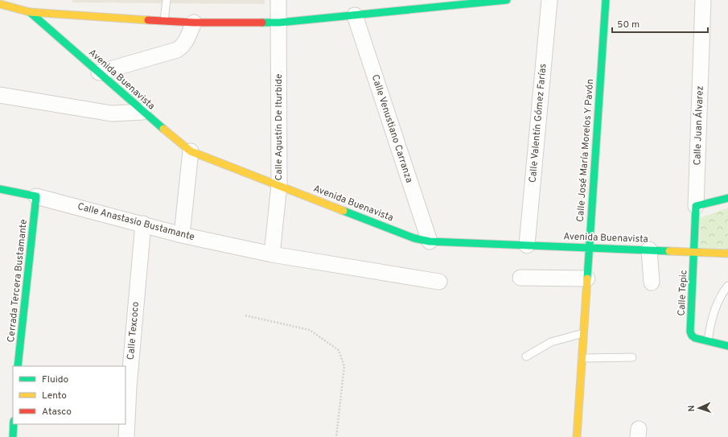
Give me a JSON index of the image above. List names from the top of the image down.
{
  "streets": {
    "main road": [
      "Avenida Buenavista",
      "Calle Juan Álvarez",
      "Calle José María Morelos Y Pavón",
      "Calle Anastasio Bustamante",
      "Cerrada Tercera Bustamante",
      "Calle Tepic"
    ],
    "street": [
      "Calle Valentín Gómez Farías",
      "Calle Agustín De Iturbide",
      "Calle Venustiano Carranza",
      "Calle Texcoco"
    ]
  },
  "crossings": [
    ["Avenida Buenavista", "Calle Valentín Gómez Farías"],
    ["Avenida Buenavista", "Calle Juan Álvarez"],
    ["Avenida Buenavista", "Calle Agustín De Iturbide"],
    ["Avenida Buenavista", "Calle Venustiano Carranza"],
    ["Avenida Buenavista", "Calle José María Morelos Y Pavón"],
    ["Avenida Buenavista", "Calle Tepic"],
    ["Calle Juan Álvarez", "Calle Tepic"],
    ["Calle Agustín De Iturbide", "Calle Anastasio Bustamante"],
    ["Calle Anastasio Bustamante", "Cerrada Tercera Bustamante"],
    ["Calle Anastasio Bustamante", "Calle Texcoco"]
  ],
  "legend": ["Fluido", "Lento", "Atasco"],
  "scale_bar": "50 m",
  "north": "left"
}
